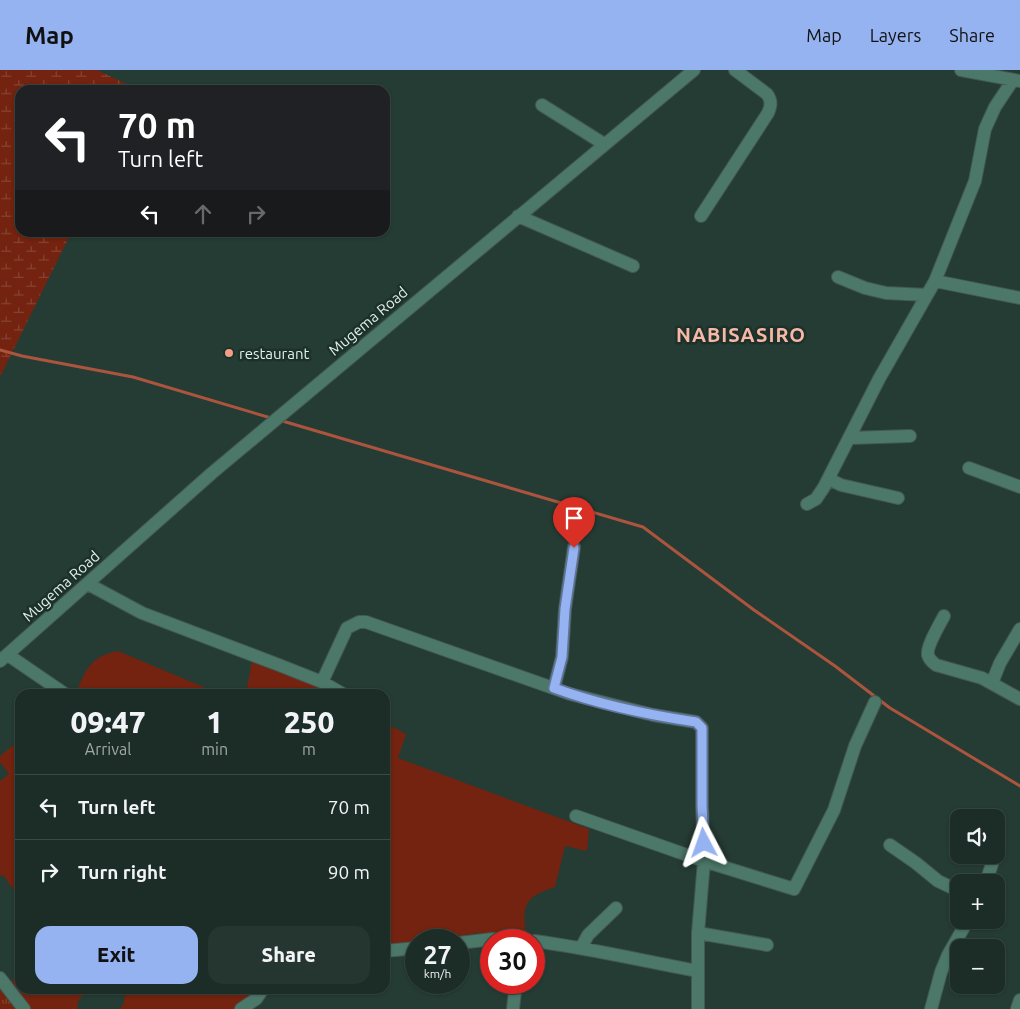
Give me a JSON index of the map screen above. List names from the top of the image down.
{
  "streets": {
    "street": ["Mugema Road"]
  },
  "districts": ["NABISASIRO"],
  "places": ["restaurant"],
  "page": {
    "header": "Map",
    "nav": ["Map", "Layers", "Share"],
    "turn": ["70 m", "Turn left"],
    "eta": [
      "09:47",
      "Arrival",
      "1",
      "min",
      "250",
      "m"
    ],
    "list": [
      {
        "name": "Turn left",
        "value": "70 m"
      },
      {
        "name": "Turn right",
        "value": "90 m"
      }
    ],
    "map_buttons": ["+", "−"],
    "buttons": ["Exit", "Share"],
    "speed": "27 km/h",
    "limit": "30"
  }
}
